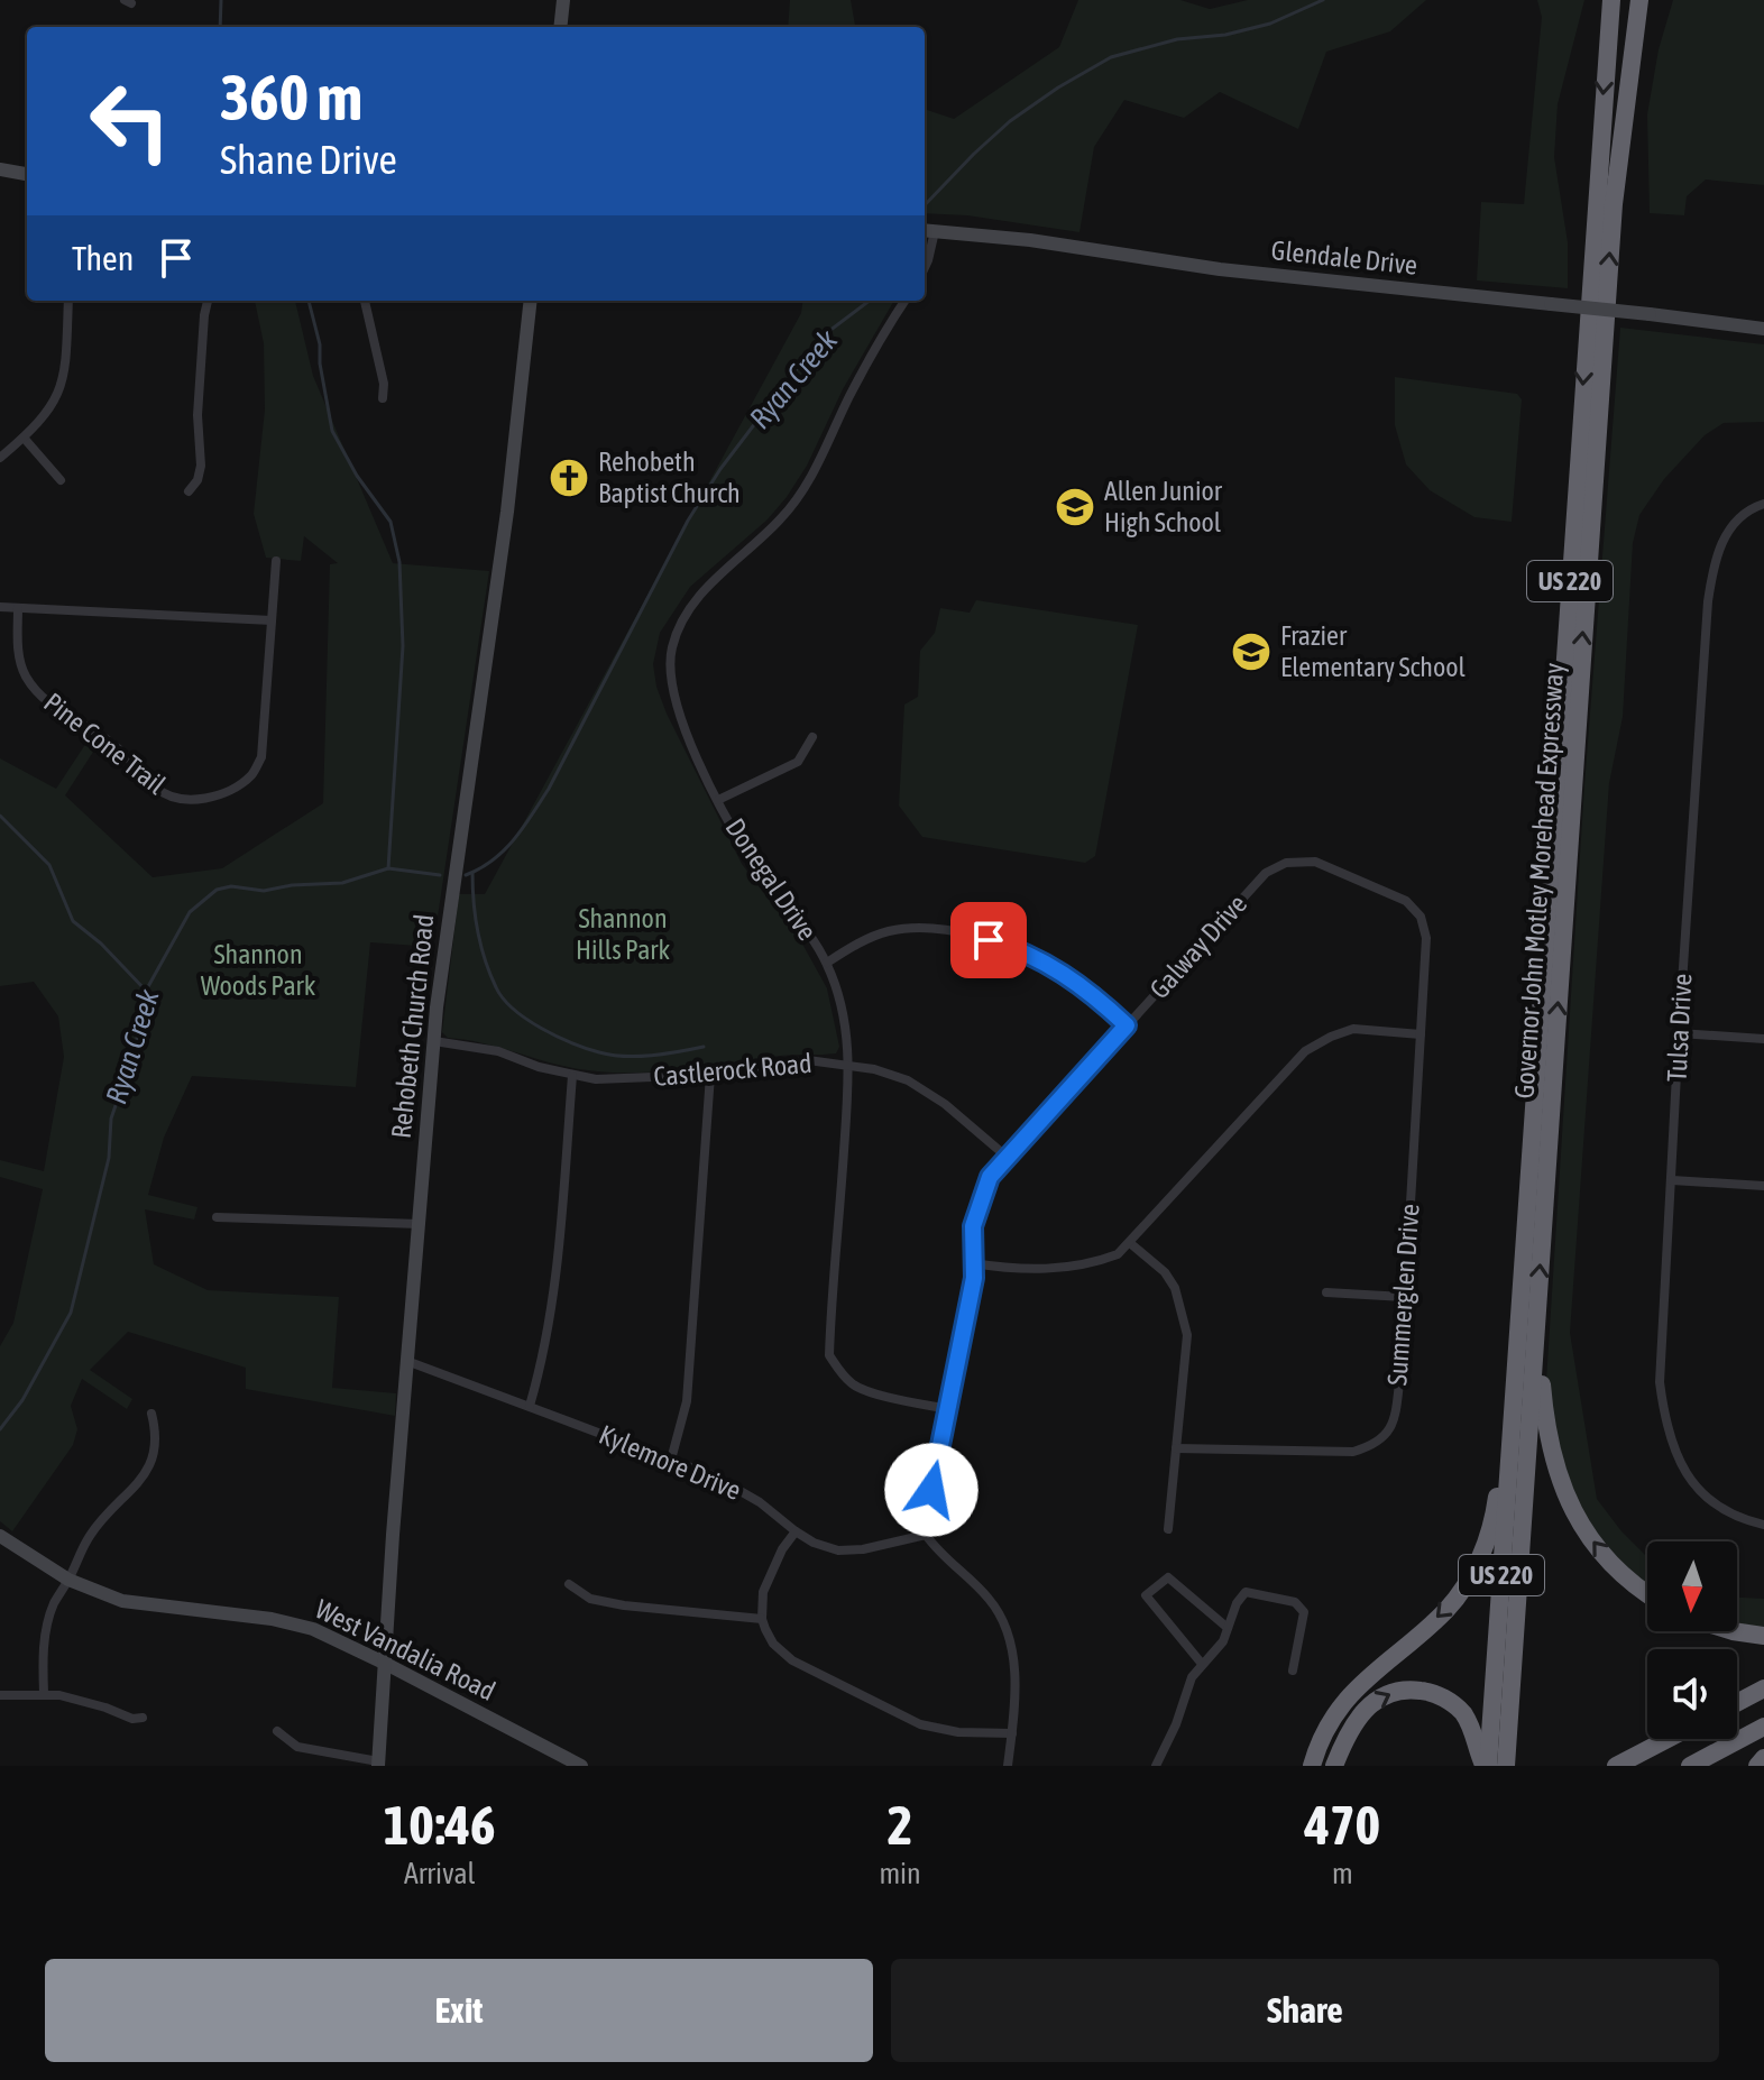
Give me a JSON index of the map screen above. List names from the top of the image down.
{
  "streets": {
    "highway": ["US 220", "Governor John Motley Morehead Expressway"],
    "street": [
      "Glendale Drive",
      "Pine Cone Trail",
      "Donegal Drive",
      "Galway Drive",
      "Rehobeth Church Road",
      "Tulsa Drive",
      "Castlerock Road",
      "Summerglen Drive",
      "Kylemore Drive",
      "West Vandalia Road"
    ]
  },
  "crossings": [
    ["Donegal Drive", "Galway Drive"],
    ["Donegal Drive", "Castlerock Road"],
    ["Galway Drive", "Castlerock Road"],
    ["Galway Drive", "Summerglen Drive"],
    ["Galway Drive", "Kylemore Drive"],
    ["Rehobeth Church Road", "Castlerock Road"],
    ["Rehobeth Church Road", "Kylemore Drive"],
    ["Rehobeth Church Road", "West Vandalia Road"]
  ],
  "water": ["Ryan Creek"],
  "parks": ["Shannon Hills Park", "Shannon Woods Park"],
  "places": {
    "church": ["Rehobeth Baptist Church"],
    "school or university": ["Allen Junior High School", "Frazier Elementary School"]
  },
  "north": "bottom",
  "page": {
    "turn": ["360 m", "Shane Drive"],
    "then": "Then",
    "eta": [
      "10:46",
      "Arrival",
      "2",
      "min",
      "470",
      "m"
    ],
    "buttons": ["Exit", "Share"]
  }
}
